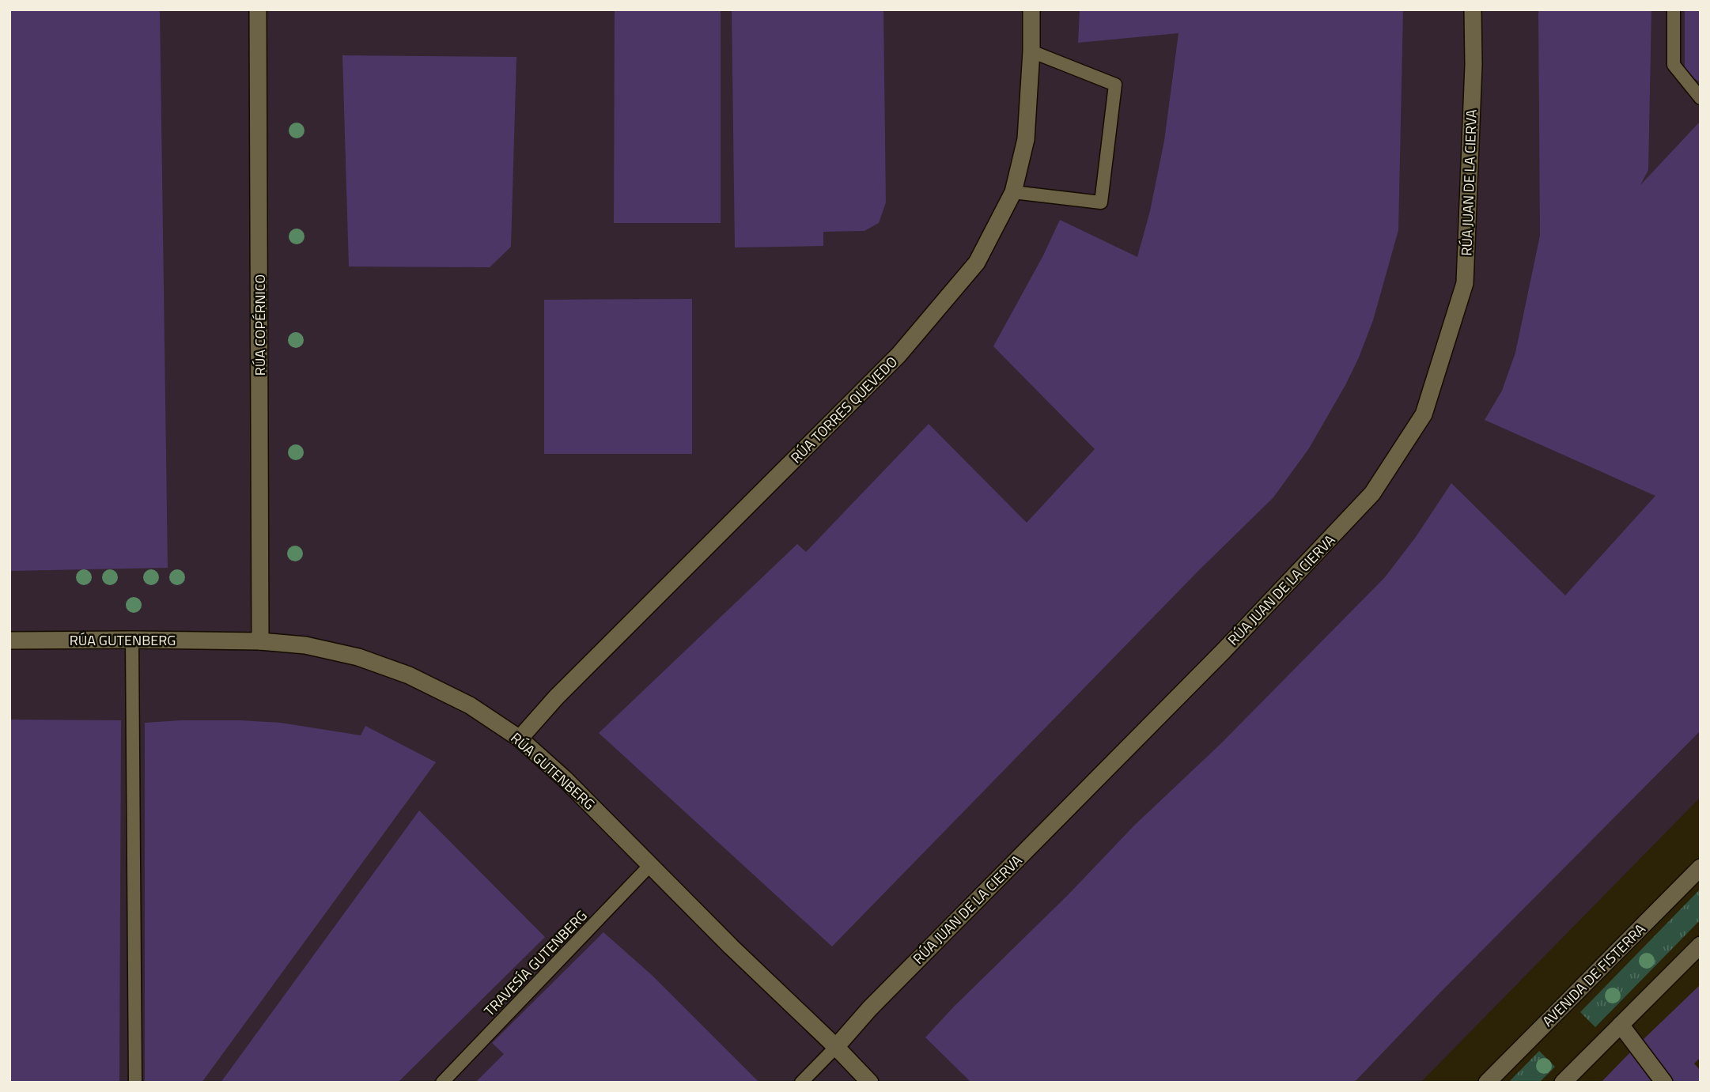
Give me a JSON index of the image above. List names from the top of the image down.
{
  "streets": {
    "street": [
      "RÚA JUAN DE LA CIERVA",
      "RÚA COPÉRNICO",
      "RÚA TORRES QUEVEDO",
      "RÚA GUTENBERG",
      "AVENIDA DE FISTERRA"
    ],
    "lane": ["TRAVESÍA GUTENBERG"]
  },
  "crossings": [
    ["RÚA JUAN DE LA CIERVA", "RÚA GUTENBERG"],
    ["RÚA COPÉRNICO", "RÚA GUTENBERG"],
    ["RÚA TORRES QUEVEDO", "RÚA GUTENBERG"],
    ["RÚA GUTENBERG", "TRAVESÍA GUTENBERG"]
  ]
}
